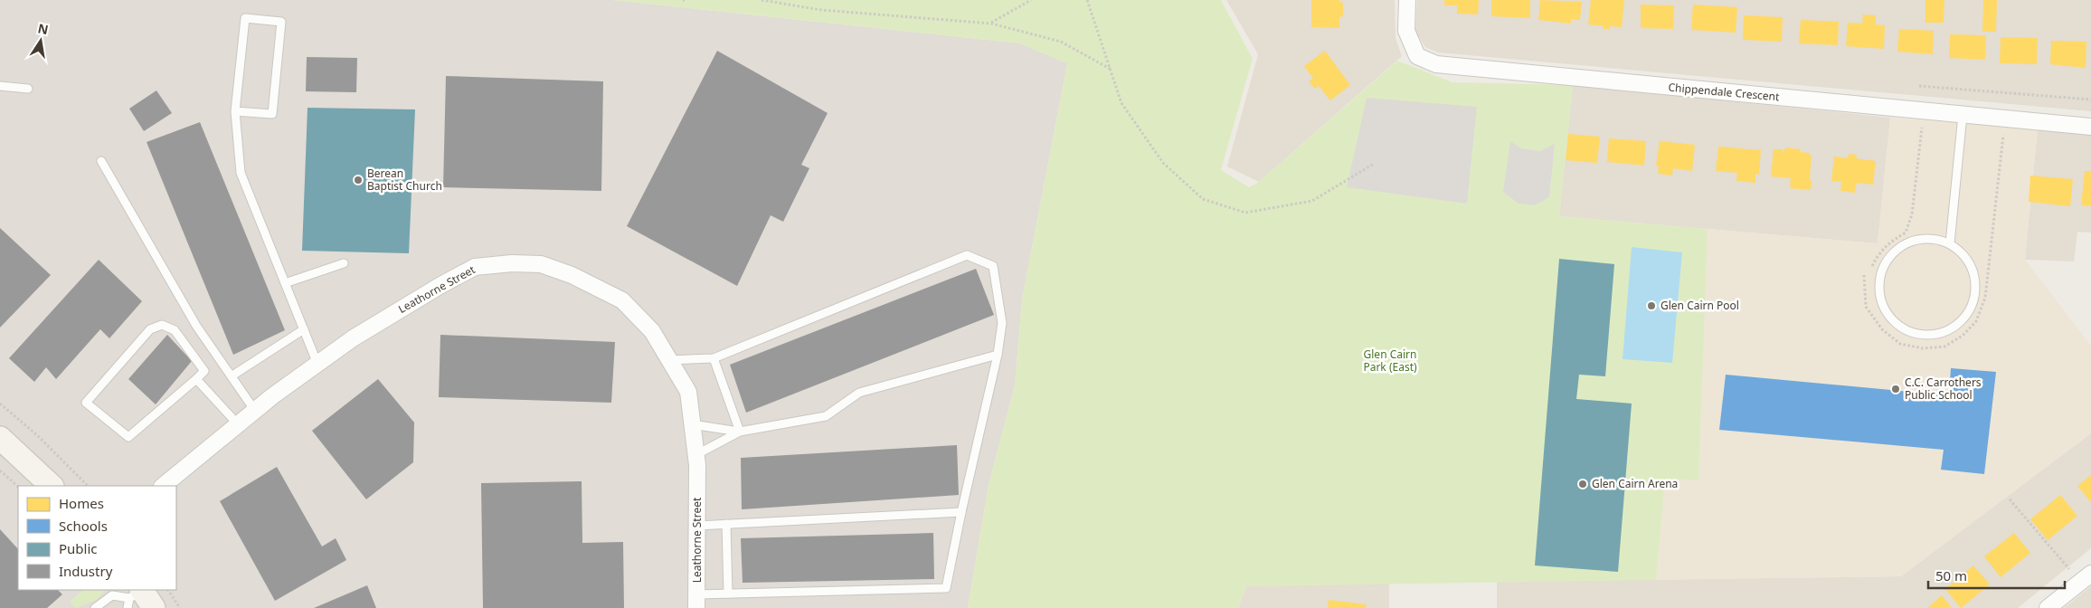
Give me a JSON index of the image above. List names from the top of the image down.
{
  "streets": {
    "street": ["Chippendale Crescent", "Leathorne Street"]
  },
  "parks": ["Glen Cairn Park (East)"],
  "places": [
    "Berean Baptist Church",
    "Glen Cairn Pool",
    "C.C. Carrothers Public School",
    "Glen Cairn Arena"
  ],
  "legend": [
    "Homes",
    "Schools",
    "Public",
    "Industry"
  ],
  "scale_bar": "50 m",
  "north": "top"
}
